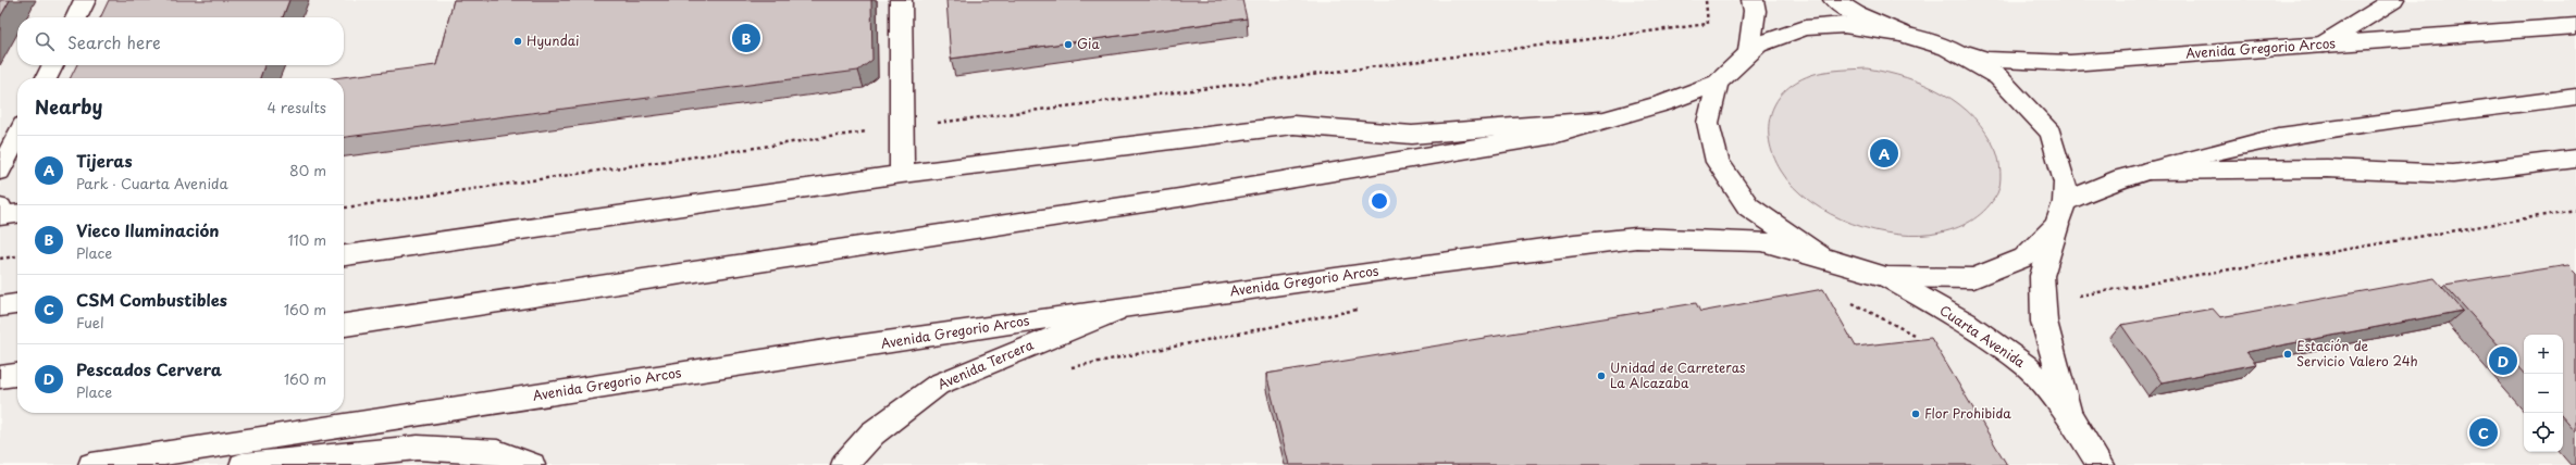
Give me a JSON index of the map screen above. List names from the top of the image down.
{
  "streets": {
    "main road": ["Avenida Gregorio Arcos", "Cuarta Avenida", "Avenida Tercera"]
  },
  "crossings": [
    ["Avenida Gregorio Arcos", "Avenida Tercera"]
  ],
  "places": [
    "Hyundai",
    "Gia",
    "Estación de Servicio Valero 24h",
    "Unidad de Carreteras La Alcazaba",
    "Flor Prohibida"
  ],
  "page": {
    "search": "Search here",
    "pins": [
      "B",
      "A",
      "D",
      "C"
    ],
    "heading": ["Nearby", "4 results"],
    "list": [
      {
        "mark": "A",
        "name": "Tijeras",
        "note": "Park · Cuarta Avenida",
        "value": "80 m"
      },
      {
        "mark": "B",
        "name": "Vieco Iluminación",
        "note": "Place",
        "value": "110 m"
      },
      {
        "mark": "C",
        "name": "CSM Combustibles",
        "note": "Fuel",
        "value": "160 m"
      },
      {
        "mark": "D",
        "name": "Pescados Cervera",
        "note": "Place",
        "value": "160 m"
      }
    ],
    "map_buttons": ["+", "−"]
  }
}
